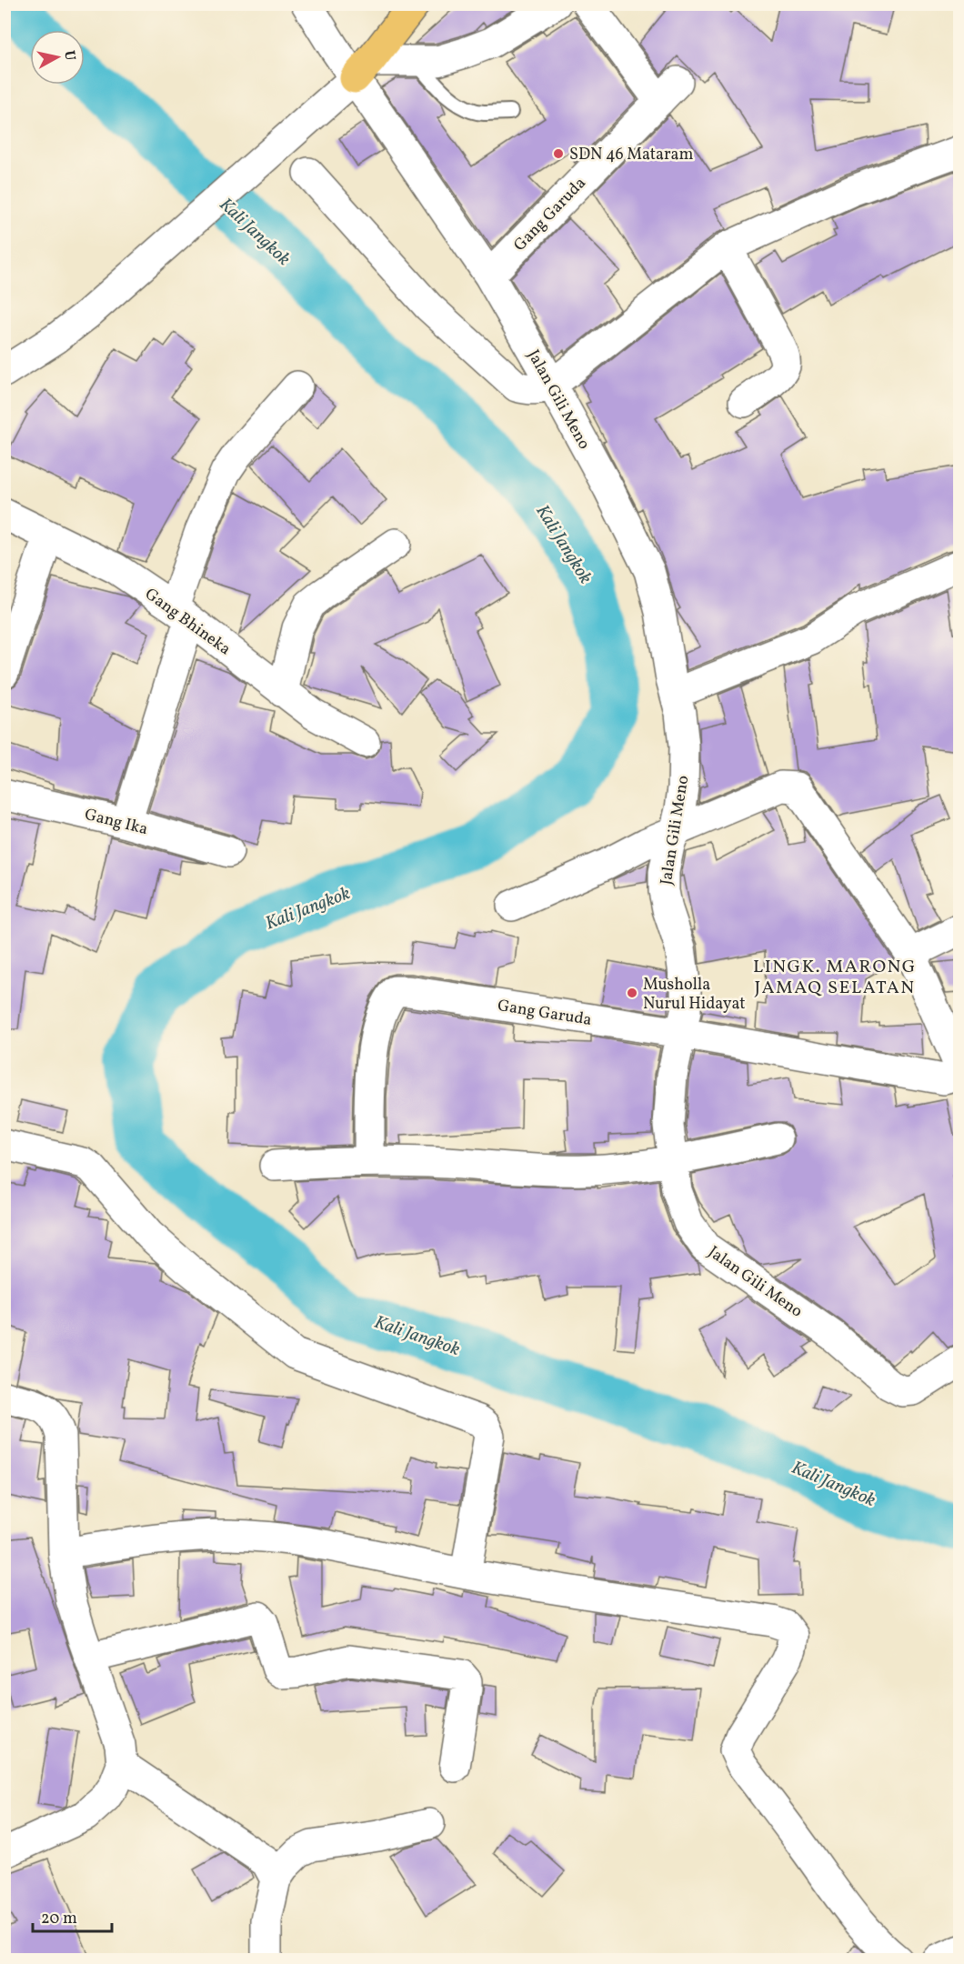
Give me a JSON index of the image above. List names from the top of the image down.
{
  "streets": {
    "street": [
      "Gang Garuda",
      "Jalan Gili Meno",
      "Gang Bhineka",
      "Gang Ika"
    ]
  },
  "crossings": [
    ["Gang Garuda", "Jalan Gili Meno"]
  ],
  "districts": ["LINGK. MARONG JAMAQ SELATAN"],
  "water": ["Kali Jangkok"],
  "places": ["SDN 46 Mataram", "Musholla Nurul Hidayat"],
  "scale_bar": "20 m",
  "north": "right"
}
